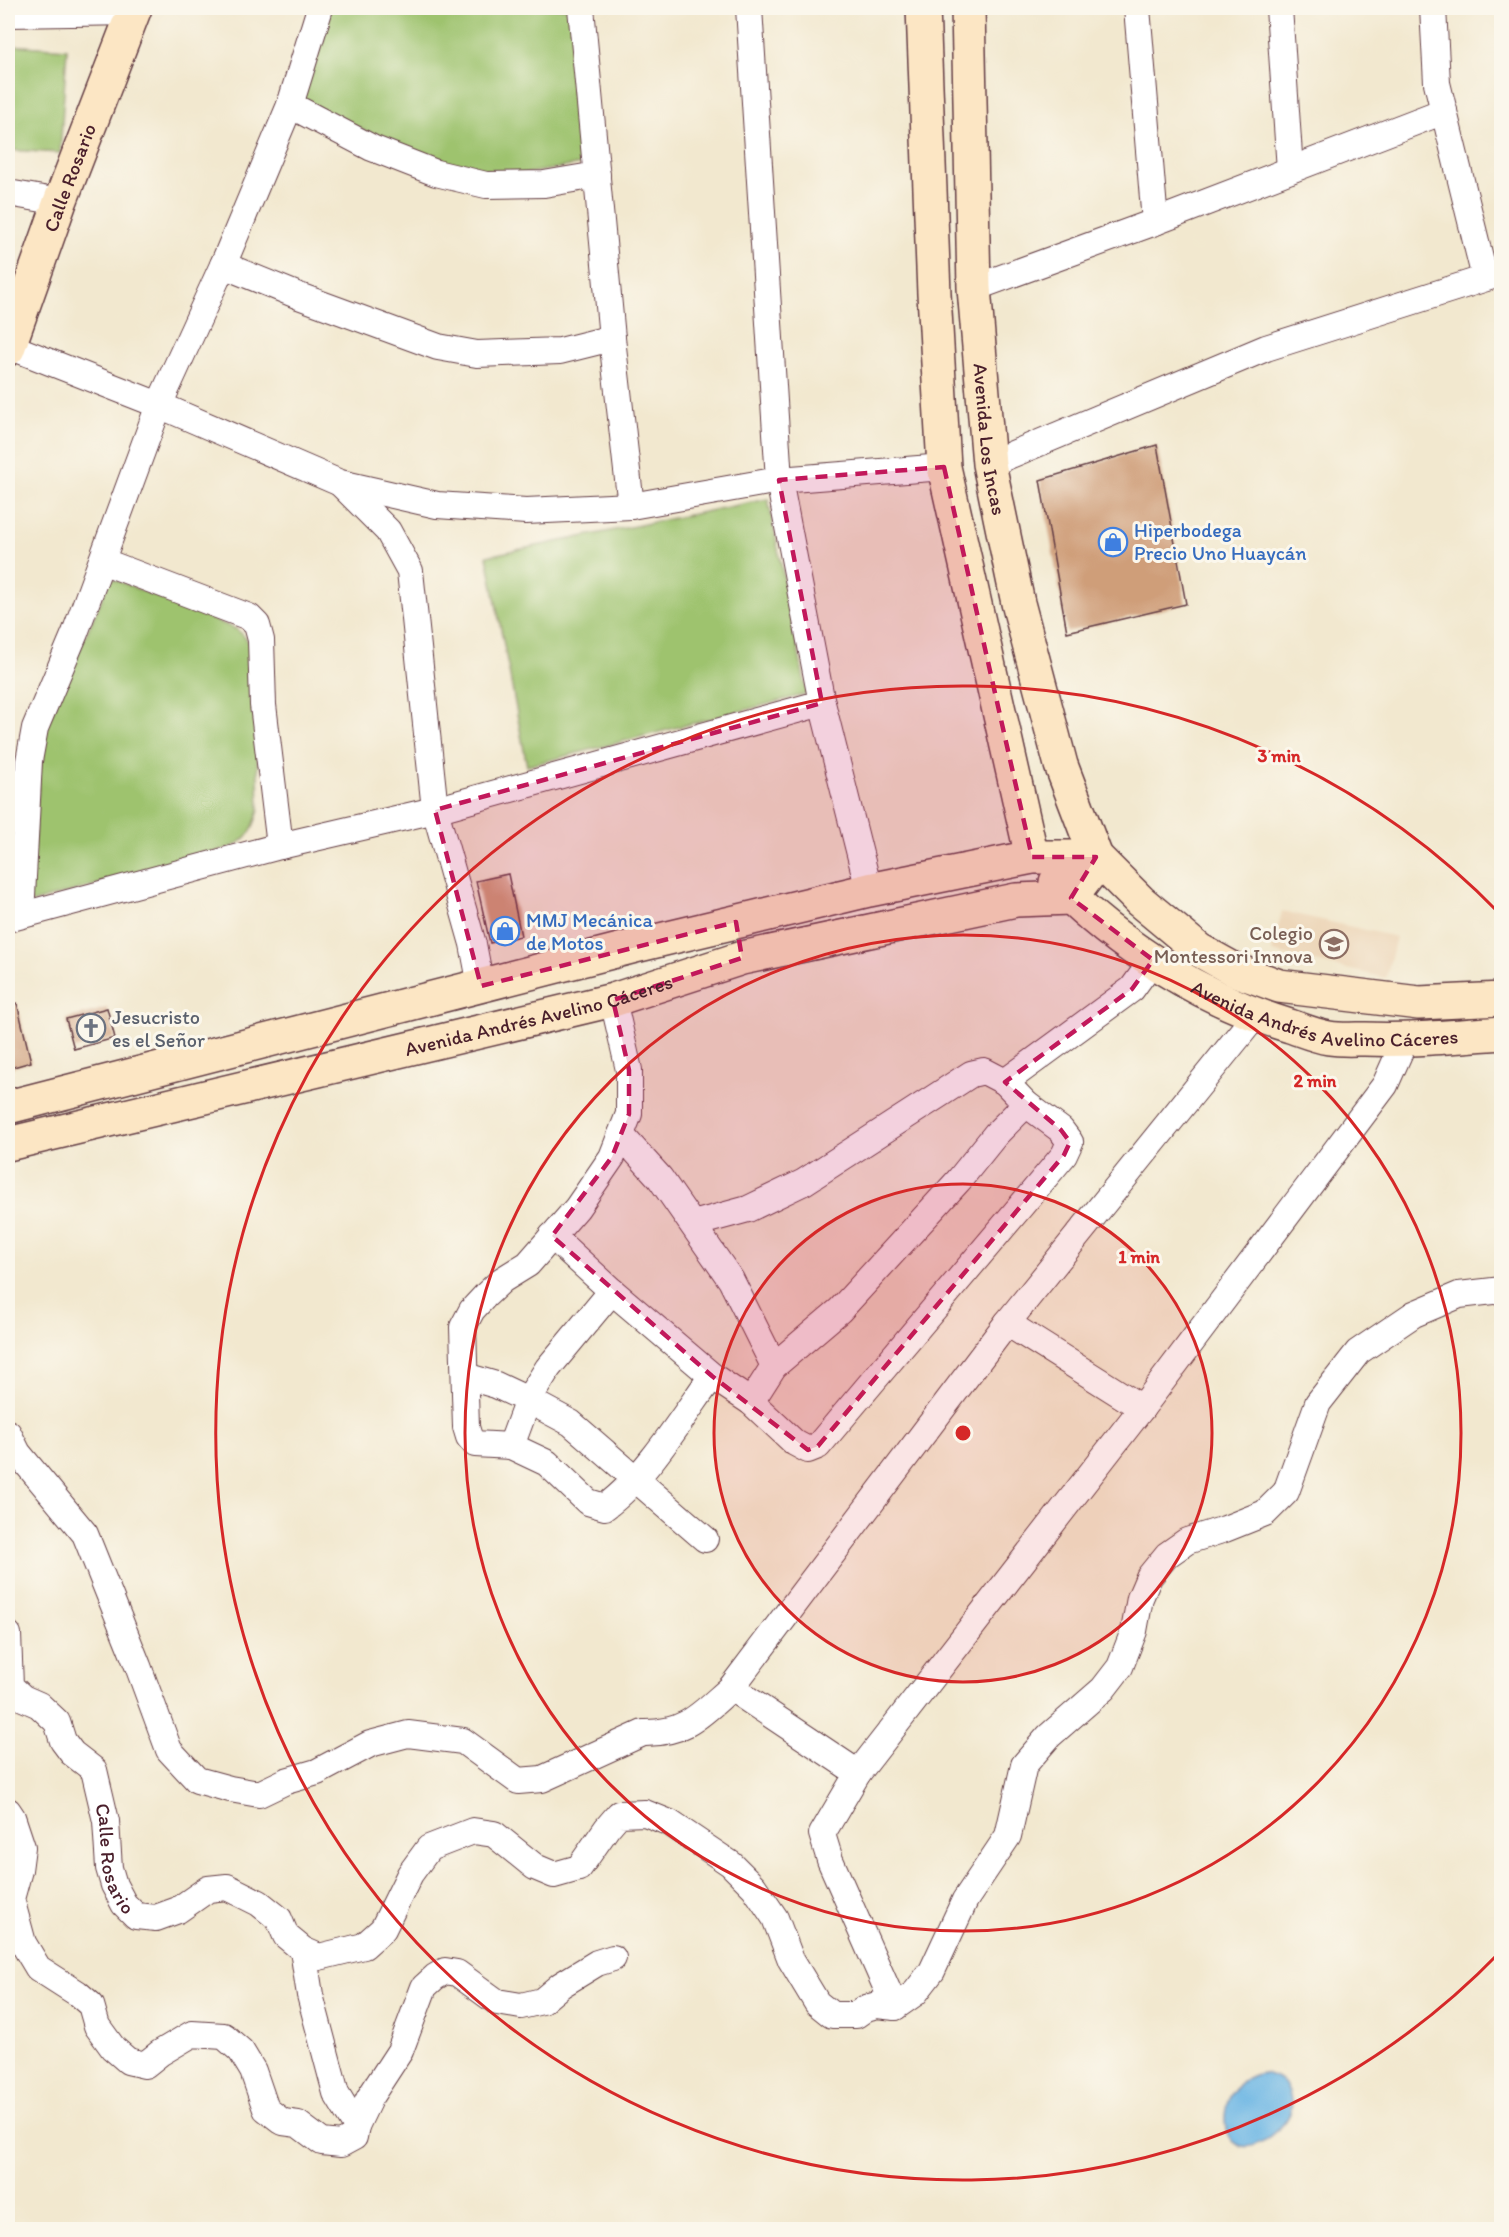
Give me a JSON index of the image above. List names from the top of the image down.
{
  "streets": {
    "main road": ["Calle Rosario", "Avenida Los Incas", "Avenida Andrés Avelino Cáceres"]
  },
  "crossings": [
    ["Avenida Los Incas", "Avenida Andrés Avelino Cáceres"]
  ],
  "places": {
    "shop": ["Hiperbodega Precio Uno Huaycán", "MMJ Mecánica de Motos"],
    "school or university": ["Colegio Montessori Innova"],
    "church": ["Jesucristo es el Señor"]
  },
  "rings": ["3 min", "2 min", "1 min"]
}
